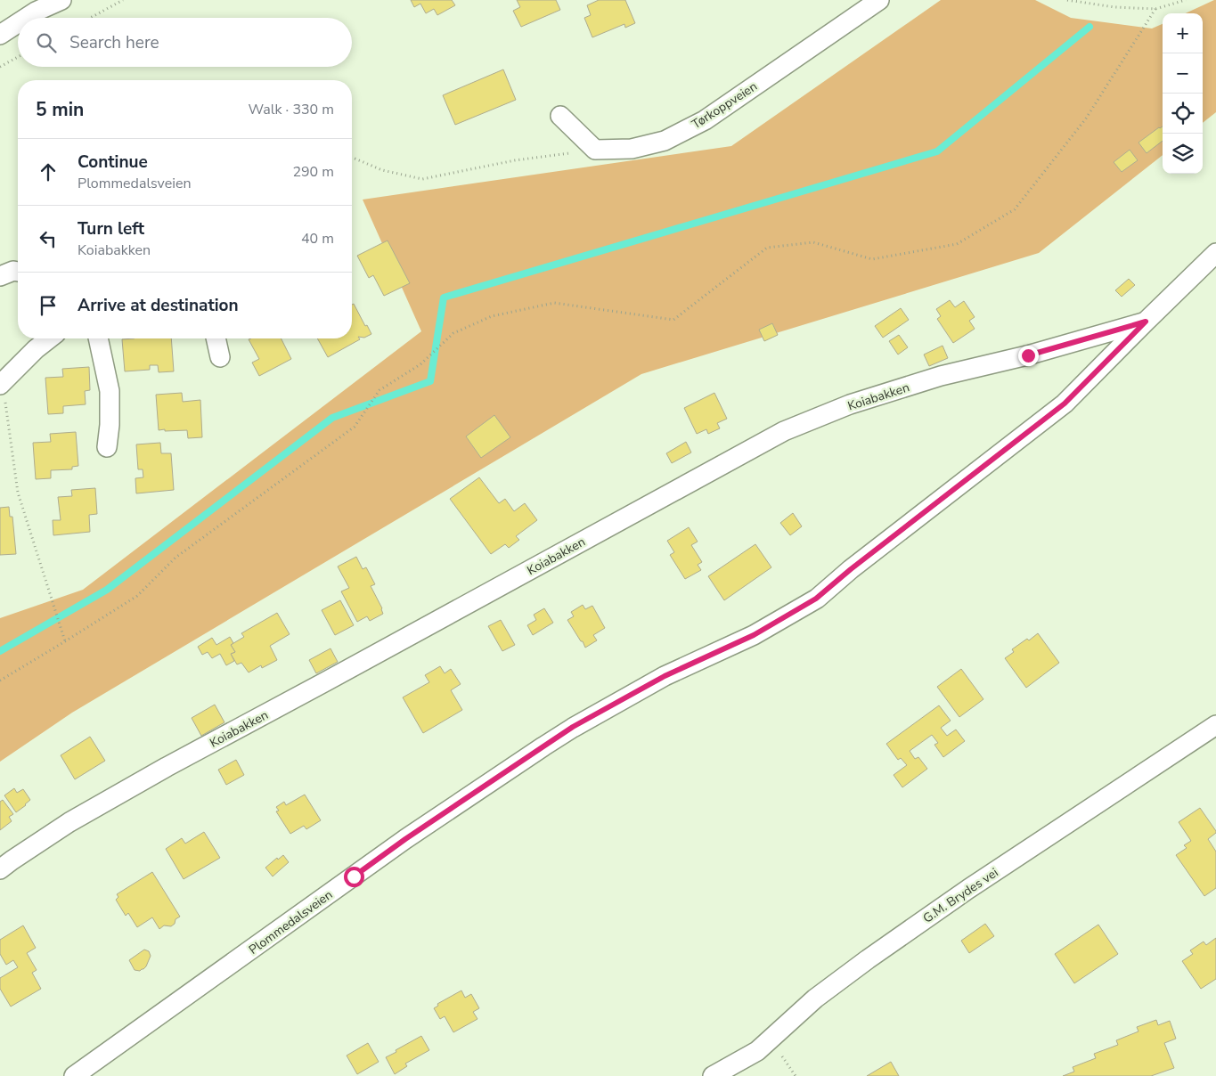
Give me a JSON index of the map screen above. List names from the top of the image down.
{
  "streets": {
    "street": [
      "Tørkoppveien",
      "Koiabakken",
      "G.M. Brydes vei",
      "Plommedalsveien"
    ]
  },
  "crossings": [
    ["Koiabakken", "Plommedalsveien"]
  ],
  "page": {
    "map_buttons": ["+", "−"],
    "search": "Search here",
    "heading": ["5 min", "Walk · 330 m"],
    "list": [
      ["Continue", "Plommedalsveien", "290 m"],
      ["Turn left", "Koiabakken", "40 m"],
      "Arrive at destination"
    ]
  }
}
